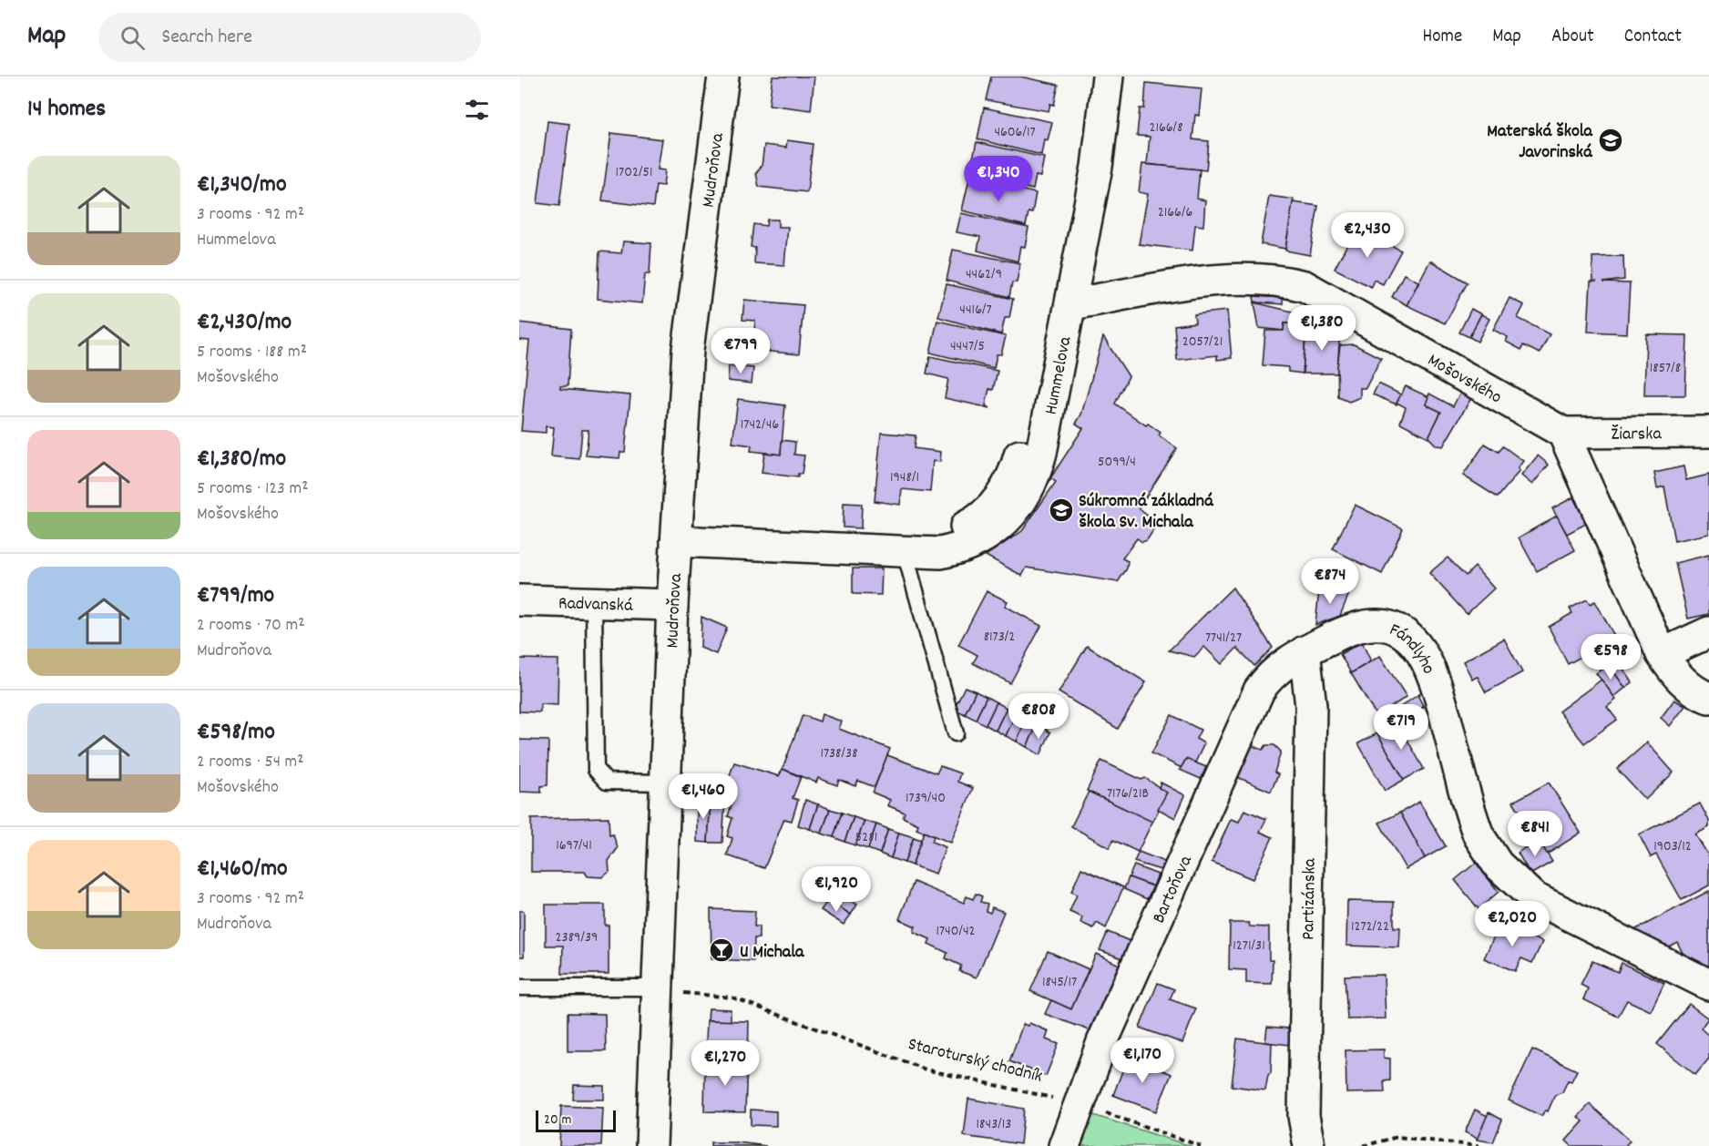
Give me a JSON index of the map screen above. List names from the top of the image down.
{
  "streets": {
    "street": [
      "Mudroňova",
      "Hummelova",
      "Mošovského",
      "Žiarska",
      "Radvanská",
      "Fándlyho",
      "Bartoňova",
      "Partizánska"
    ],
    "path": ["Staroturský chodník"]
  },
  "crossings": [
    ["Mudroňova", "Hummelova"],
    ["Mudroňova", "Radvanská"],
    ["Mudroňova", "Staroturský chodník"],
    ["Hummelova", "Mošovského"],
    ["Mošovského", "Žiarska"],
    ["Fándlyho", "Bartoňova"],
    ["Fándlyho", "Partizánska"],
    ["Bartoňova", "Partizánska"],
    ["Bartoňova", "Staroturský chodník"]
  ],
  "places": {
    "school or university": ["Materská škola Javorinská", "Súkromná základná škola Sv. Michala"],
    "bar": ["U Michala"]
  },
  "house_numbers": [
    "2166/8",
    "4606/17",
    "1702/51",
    "2166/6",
    "4462/9",
    "4416/7",
    "2057/21",
    "4447/5",
    "1857/8",
    "1742/46",
    "5099/4",
    "1948/1",
    "8173/2",
    "7741/27",
    "1738/38",
    "7176/21B",
    "1739/40",
    "5281",
    "1697/41",
    "1903/12",
    "1272/22",
    "1740/42",
    "2389/39",
    "1271/31",
    "1845/17",
    "1843/13"
  ],
  "scale_bar": "20 m",
  "page": {
    "header": "Map",
    "search": "Search here",
    "nav": [
      "Home",
      "Map",
      "About",
      "Contact"
    ],
    "heading": "14 homes",
    "list": [
      {
        "name": "€1,340/mo",
        "note": "3 rooms · 92 m² · Hummelova"
      },
      {
        "name": "€2,430/mo",
        "note": "5 rooms · 188 m² · Mošovského"
      },
      {
        "name": "€1,380/mo",
        "note": "5 rooms · 123 m² · Mošovského"
      },
      {
        "name": "€799/mo",
        "note": "2 rooms · 70 m² · Mudroňova"
      },
      {
        "name": "€598/mo",
        "note": "2 rooms · 54 m² · Mošovského"
      },
      {
        "name": "€1,460/mo",
        "note": "3 rooms · 92 m² · Mudroňova"
      }
    ],
    "price": [
      "€1,340",
      "€2,430",
      "€1,380",
      "€799",
      "€874",
      "€598",
      "€808",
      "€719",
      "€1,460",
      "€841",
      "€1,920",
      "€2,020",
      "€1,170",
      "€1,270"
    ],
    "scale": "20 m"
  }
}
